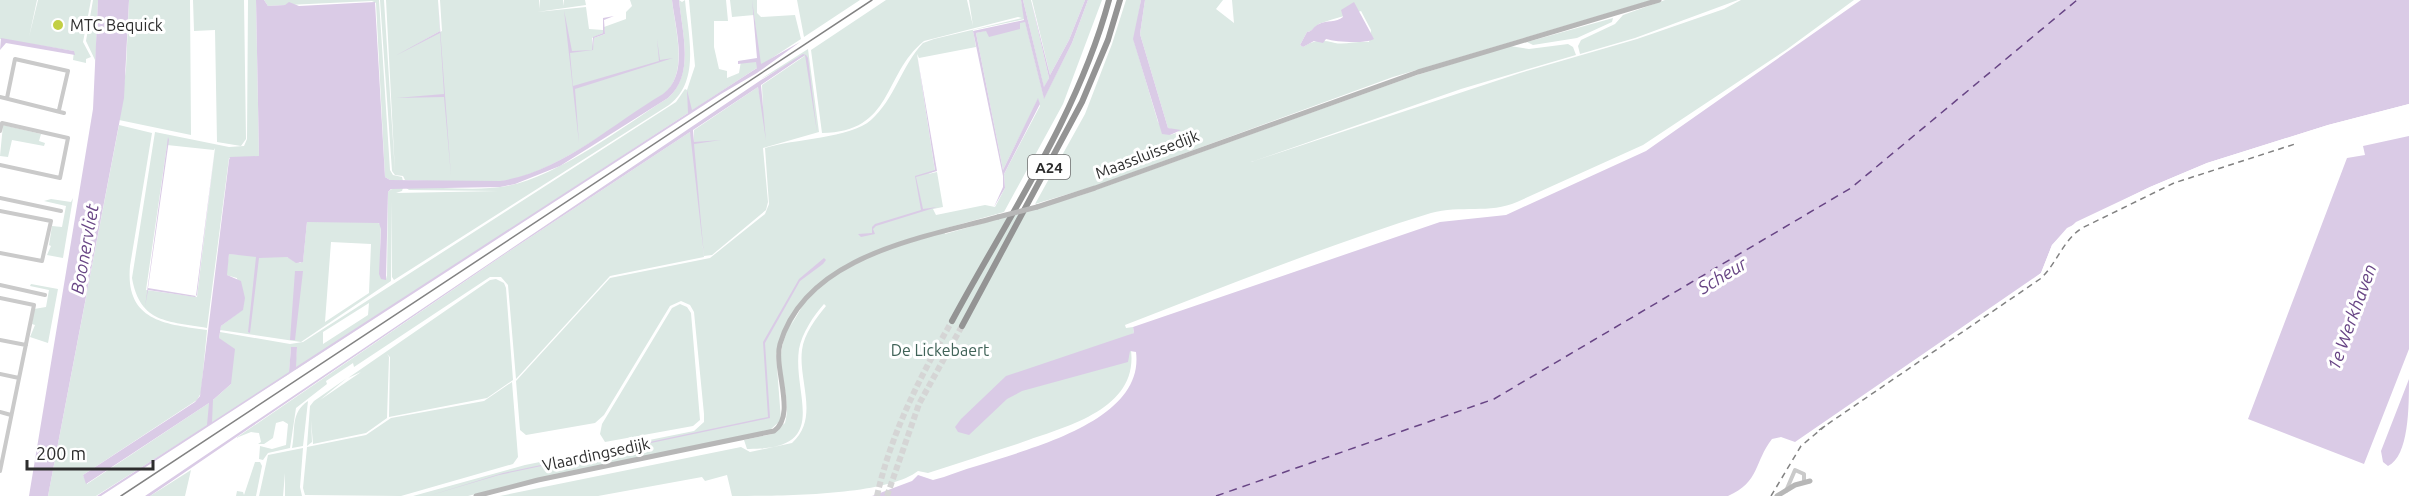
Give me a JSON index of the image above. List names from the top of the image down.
{
  "streets": {
    "highway": ["A24"],
    "street": ["Maassluissedijk", "Vlaardingsedijk"]
  },
  "crossings": [
    ["Maassluissedijk", "Vlaardingsedijk"]
  ],
  "water": ["Boonervliet", "Scheur", "1e Werkhaven"],
  "parks": ["De Lickebaert"],
  "places": ["MTC Bequick"],
  "scale_bar": "200 m"
}
